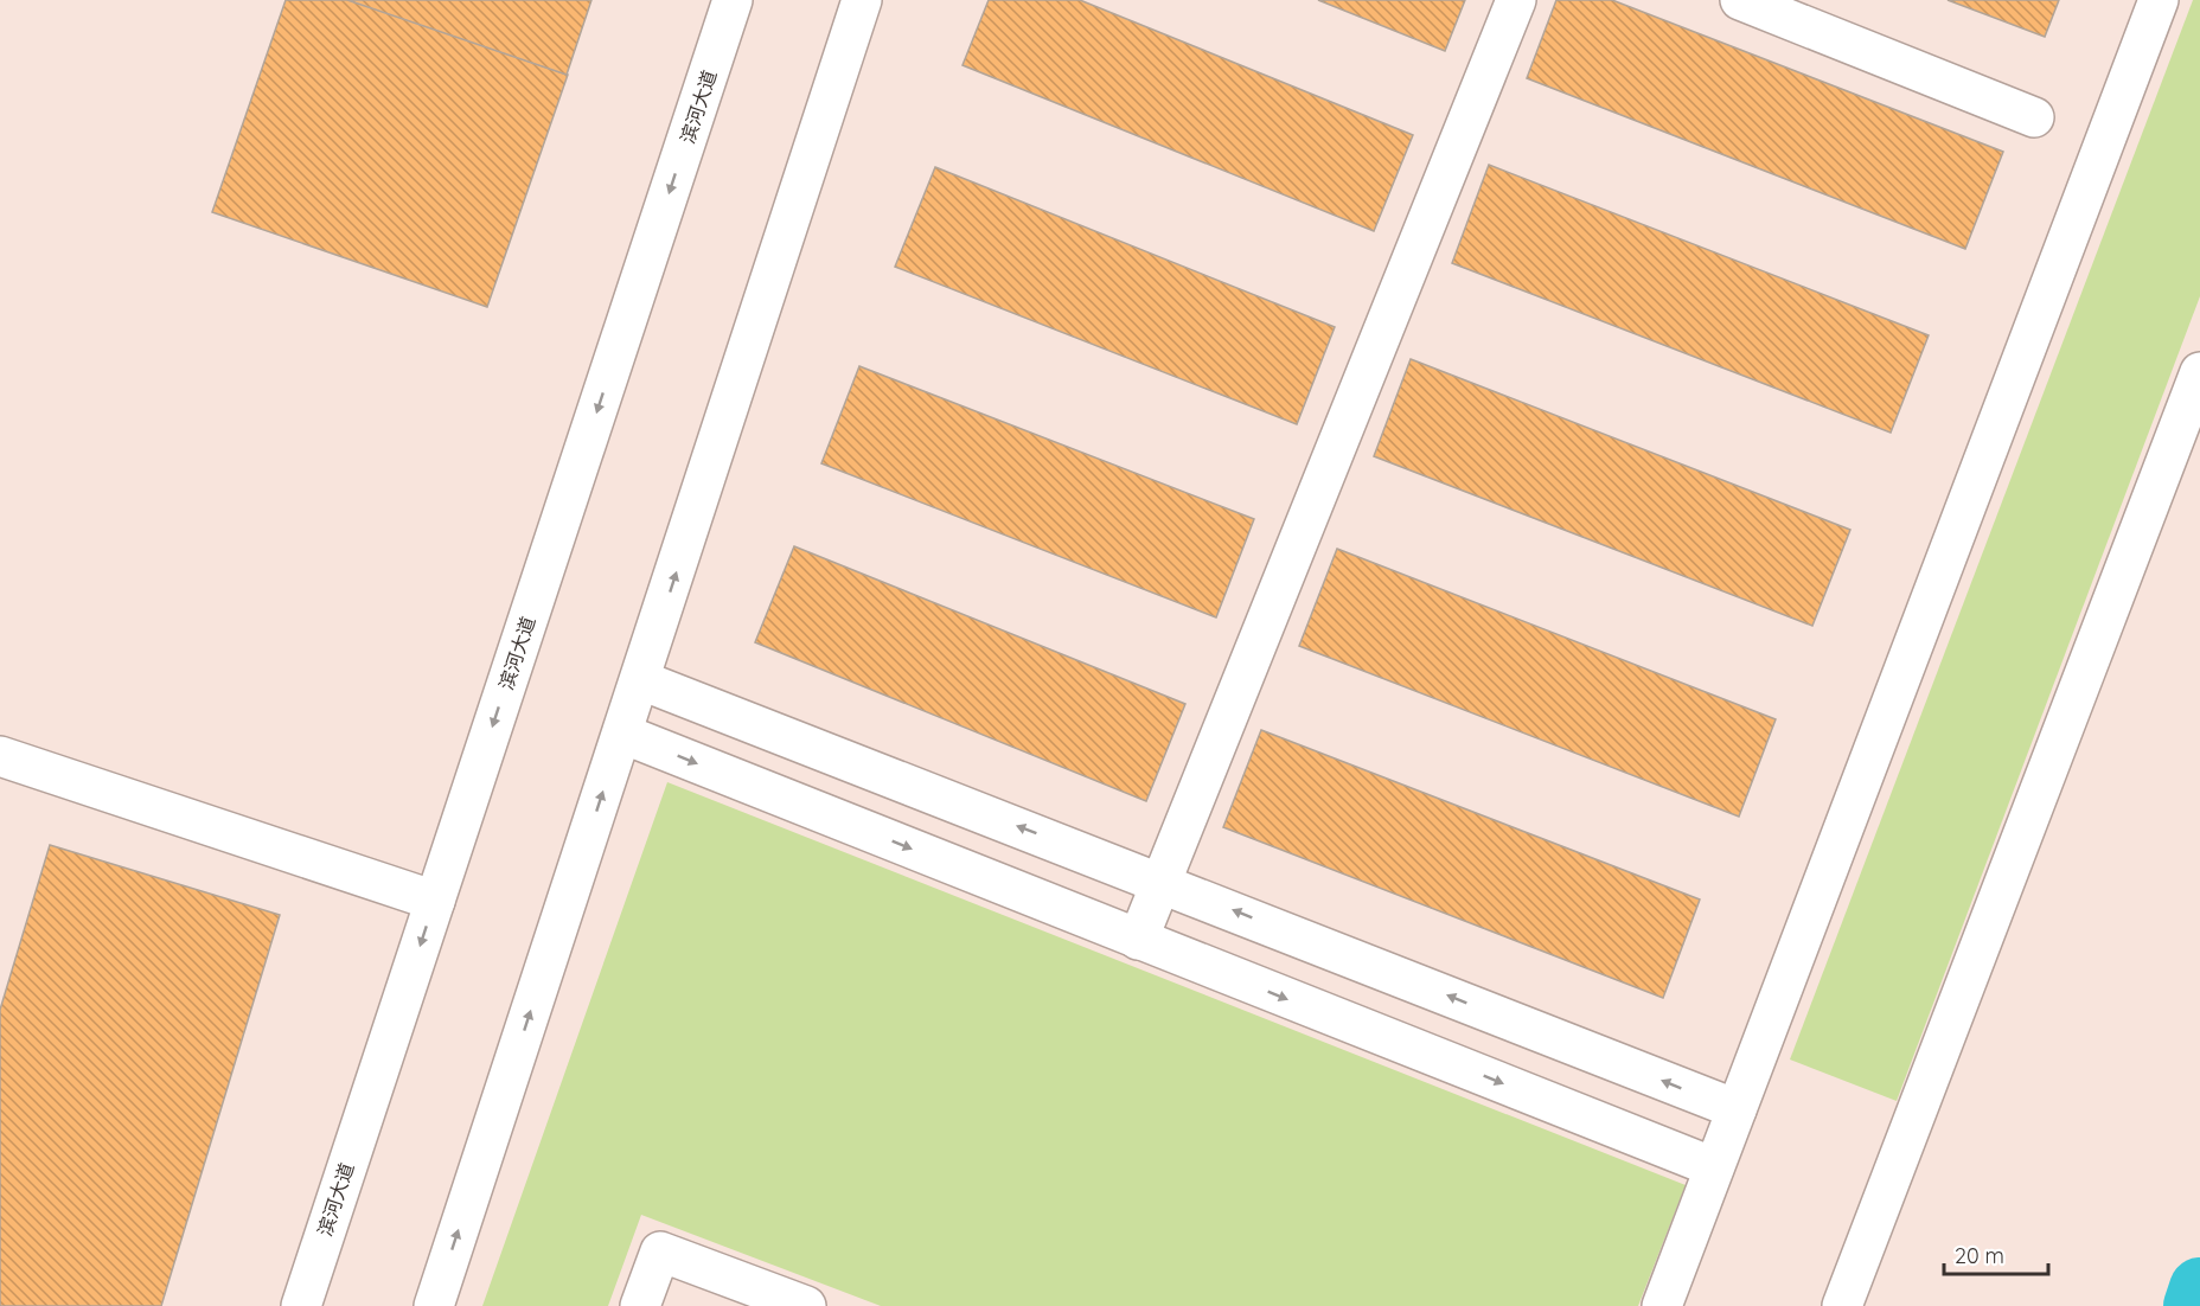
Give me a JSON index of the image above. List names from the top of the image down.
{
  "streets": {
    "street": ["滨河大道"]
  },
  "scale_bar": "20 m"
}
